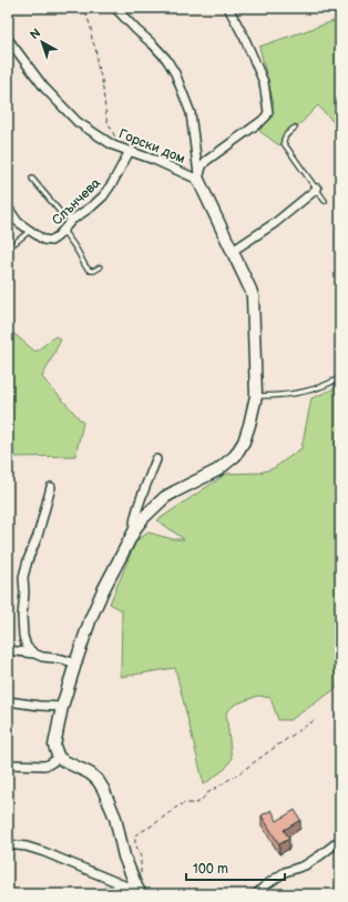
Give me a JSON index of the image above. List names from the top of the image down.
{
  "streets": {
    "street": ["Горски дом", "Слънчева"]
  },
  "crossings": [
    ["Горски дом", "Слънчева"]
  ],
  "scale_bar": "100 m",
  "north": "top left"
}
